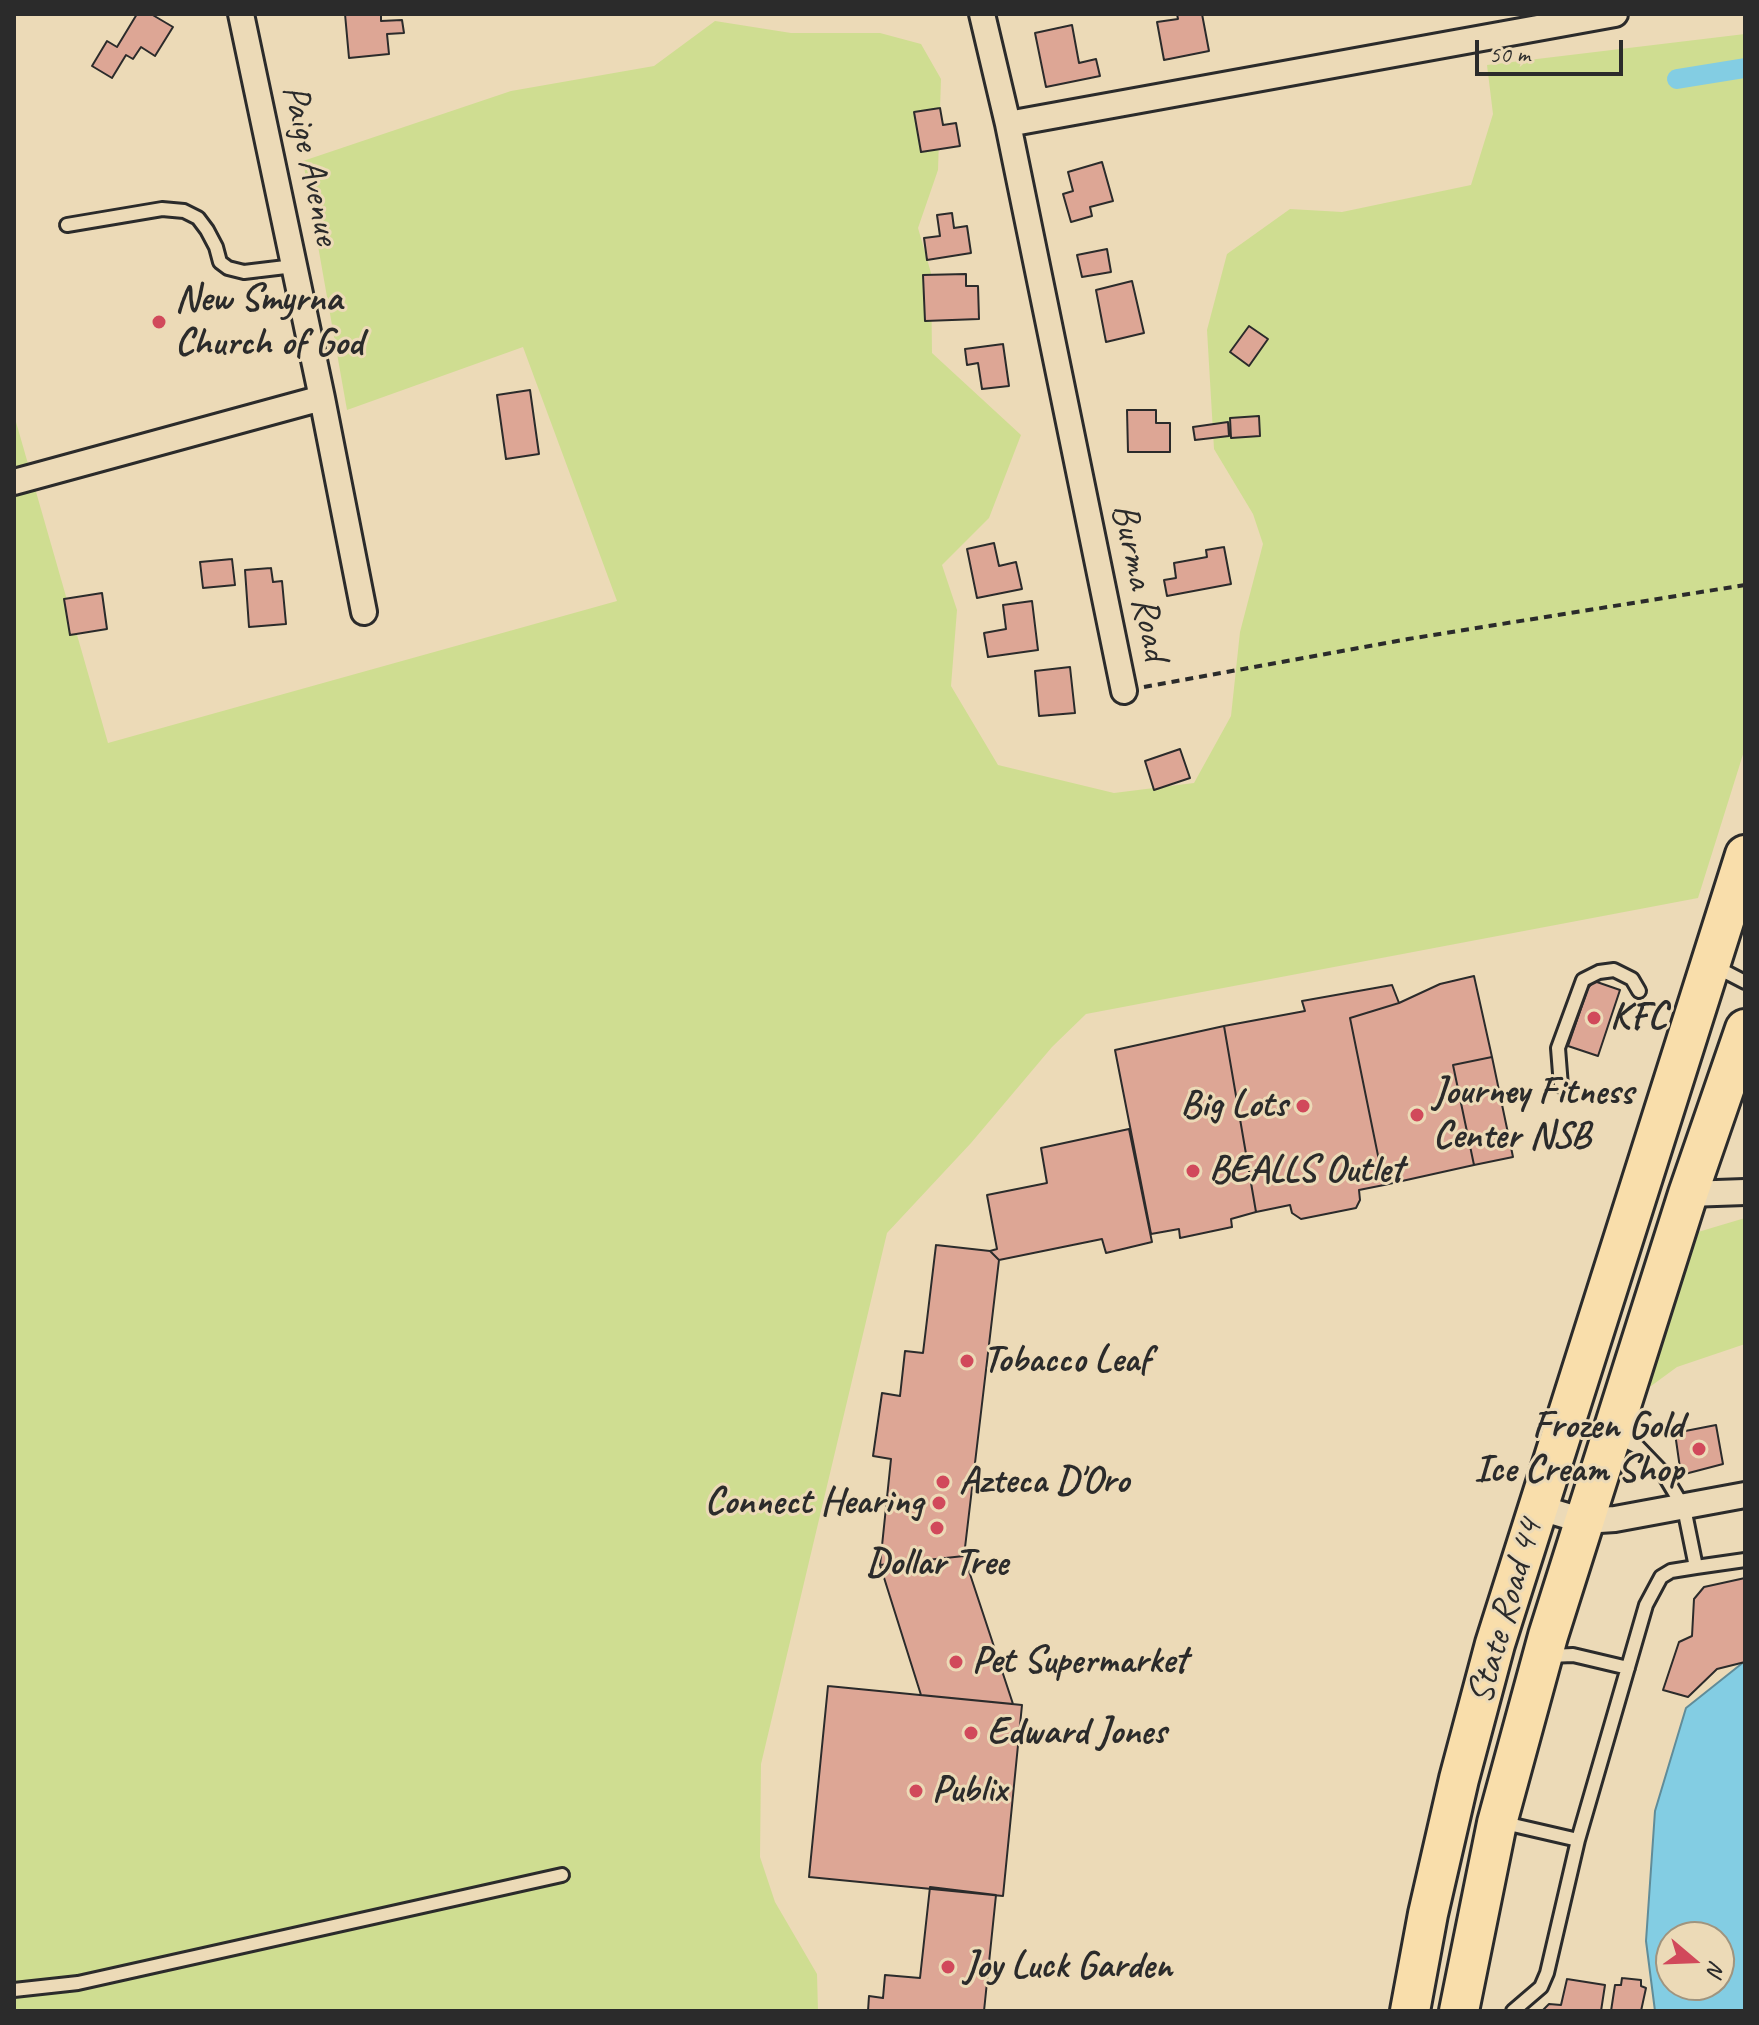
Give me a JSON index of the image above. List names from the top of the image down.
{
  "streets": {
    "main road": ["State Road 44"],
    "street": ["Paige Avenue", "Burma Road"]
  },
  "places": [
    "New Smyrna Church of God",
    "KFC",
    "Big Lots",
    "Journey Fitness Center NSB",
    "BEALLS Outlet",
    "Tobacco Leaf",
    "Frozen Gold Ice Cream Shop",
    "Azteca D'Oro",
    "Connect Hearing",
    "Dollar Tree",
    "Pet Supermarket",
    "Edward Jones",
    "Publix",
    "Joy Luck Garden"
  ],
  "scale_bar": "50 m",
  "north": "right"
}
